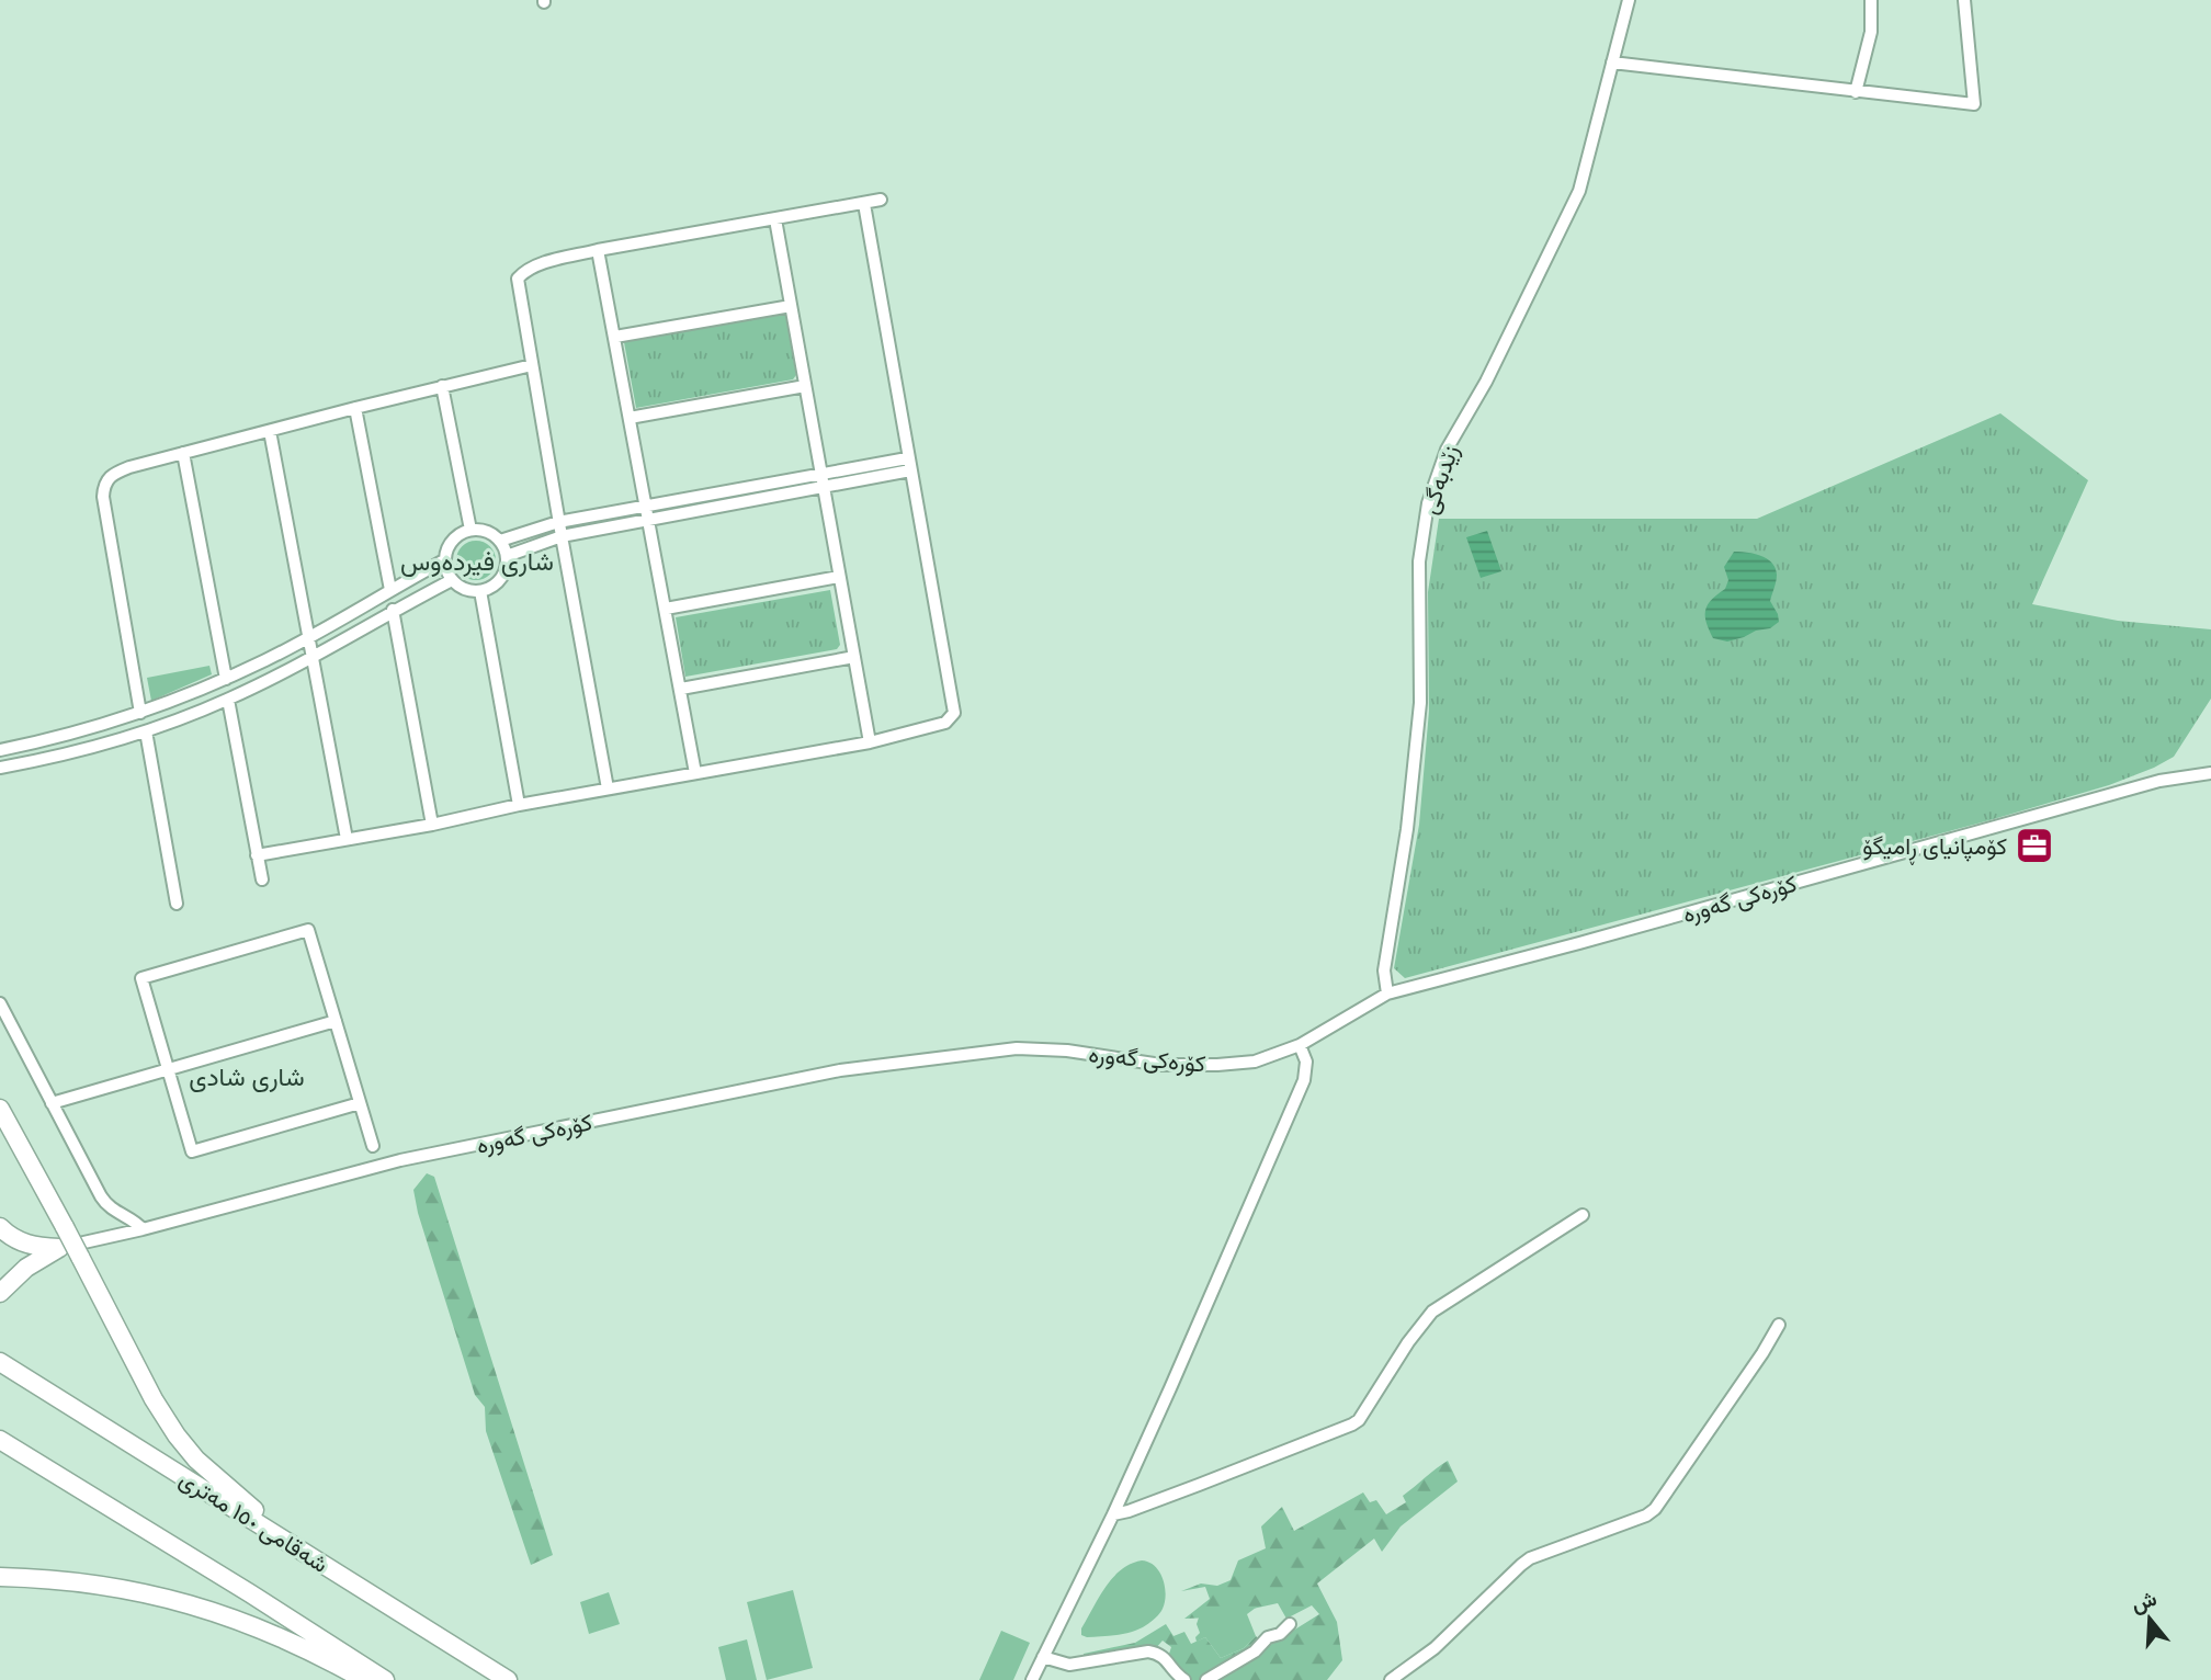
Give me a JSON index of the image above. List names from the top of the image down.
{
  "streets": {
    "highway": ["شەقامی ١٥٠ مەتری"],
    "street": ["زێدبەگی", "کۆرەکی گەورە"]
  },
  "crossings": [
    ["زێدبەگی", "کۆرەکی گەورە"]
  ],
  "districts": ["شاری فیردەوس", "شاری شادی"],
  "places": {
    "office": ["کۆمپانیای ڕامیگۆ"]
  },
  "north": "top"
}
